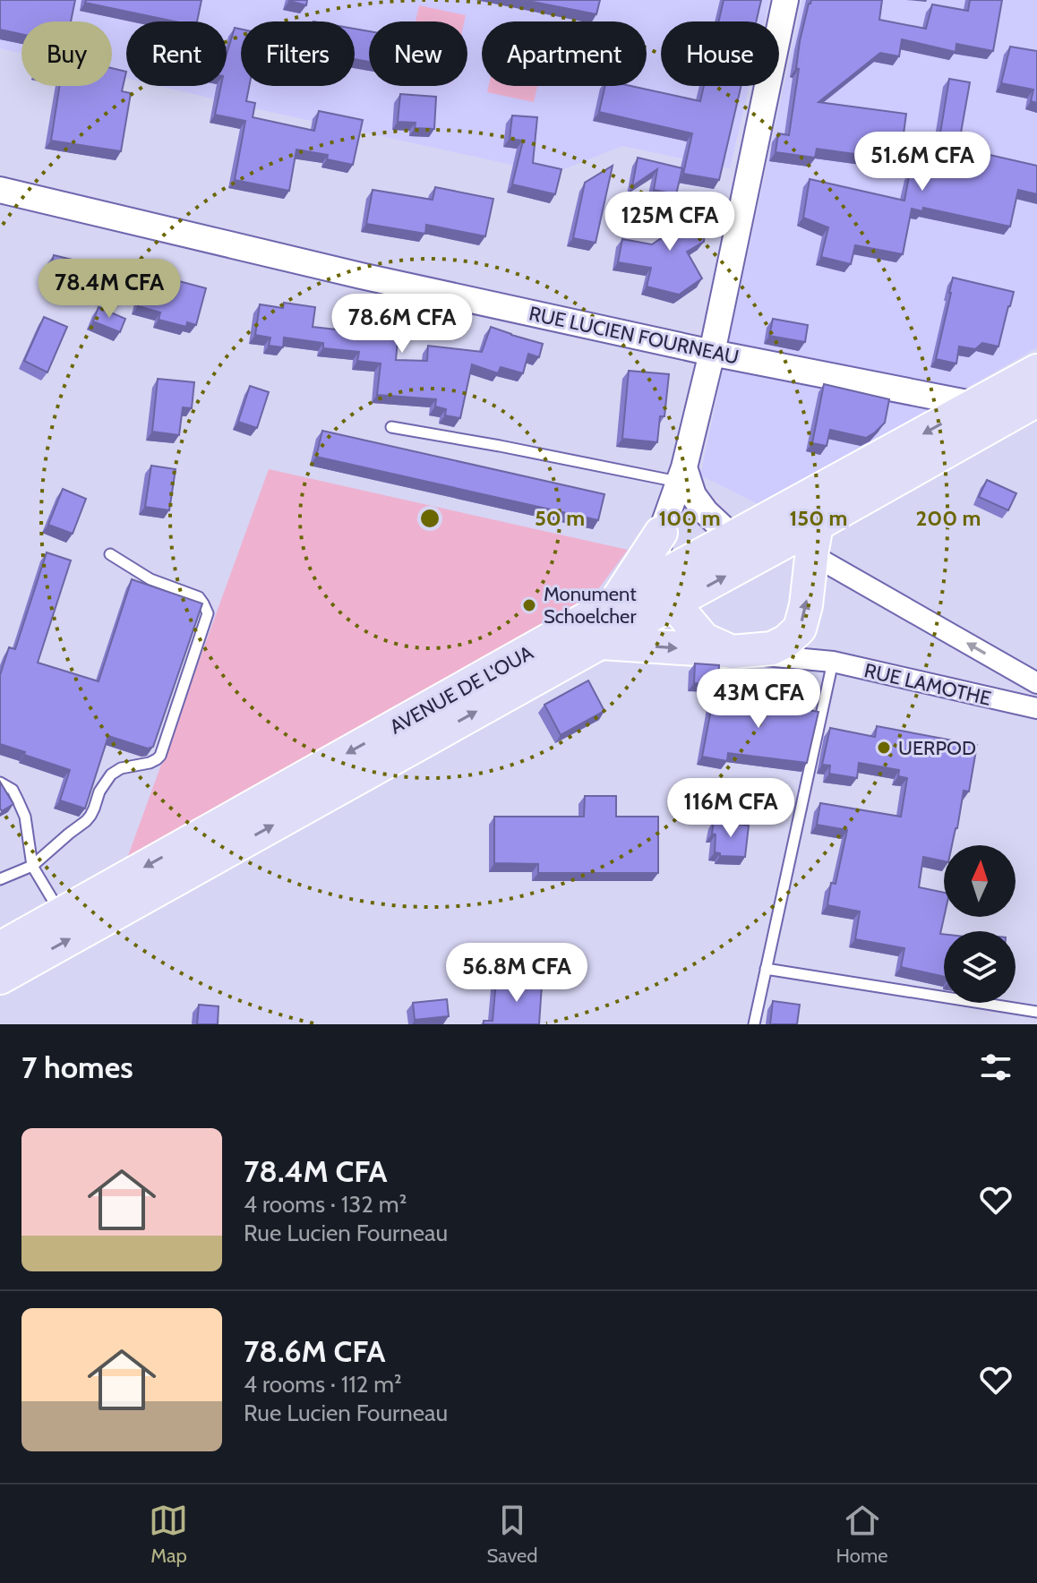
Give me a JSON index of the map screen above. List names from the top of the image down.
{
  "streets": {
    "main road": ["AVENUE DE L'OUA"],
    "street": ["RUE LUCIEN FOURNEAU", "RUE LAMOTHE"]
  },
  "crossings": [
    ["RUE LUCIEN FOURNEAU", "AVENUE DE L'OUA"],
    ["RUE LAMOTHE", "AVENUE DE L'OUA"]
  ],
  "places": ["Monument Schoelcher", "UERPOD"],
  "north": "top",
  "page": {
    "chip": [
      "Buy",
      "Rent",
      "Filters",
      "New",
      "Apartment",
      "House"
    ],
    "price": [
      "51.6M CFA",
      "125M CFA",
      "78.4M CFA",
      "78.6M CFA",
      "43M CFA",
      "116M CFA",
      "56.8M CFA"
    ],
    "heading": "7 homes",
    "list": [
      {
        "name": "78.4M CFA",
        "note": "4 rooms · 132 m² · Rue Lucien Fourneau"
      },
      {
        "name": "78.6M CFA",
        "note": "4 rooms · 112 m² · Rue Lucien Fourneau"
      }
    ],
    "tabs": ["Map", "Saved", "Home"]
  },
  "rings": [
    "50 m",
    "100 m",
    "150 m",
    "200 m"
  ]
}
